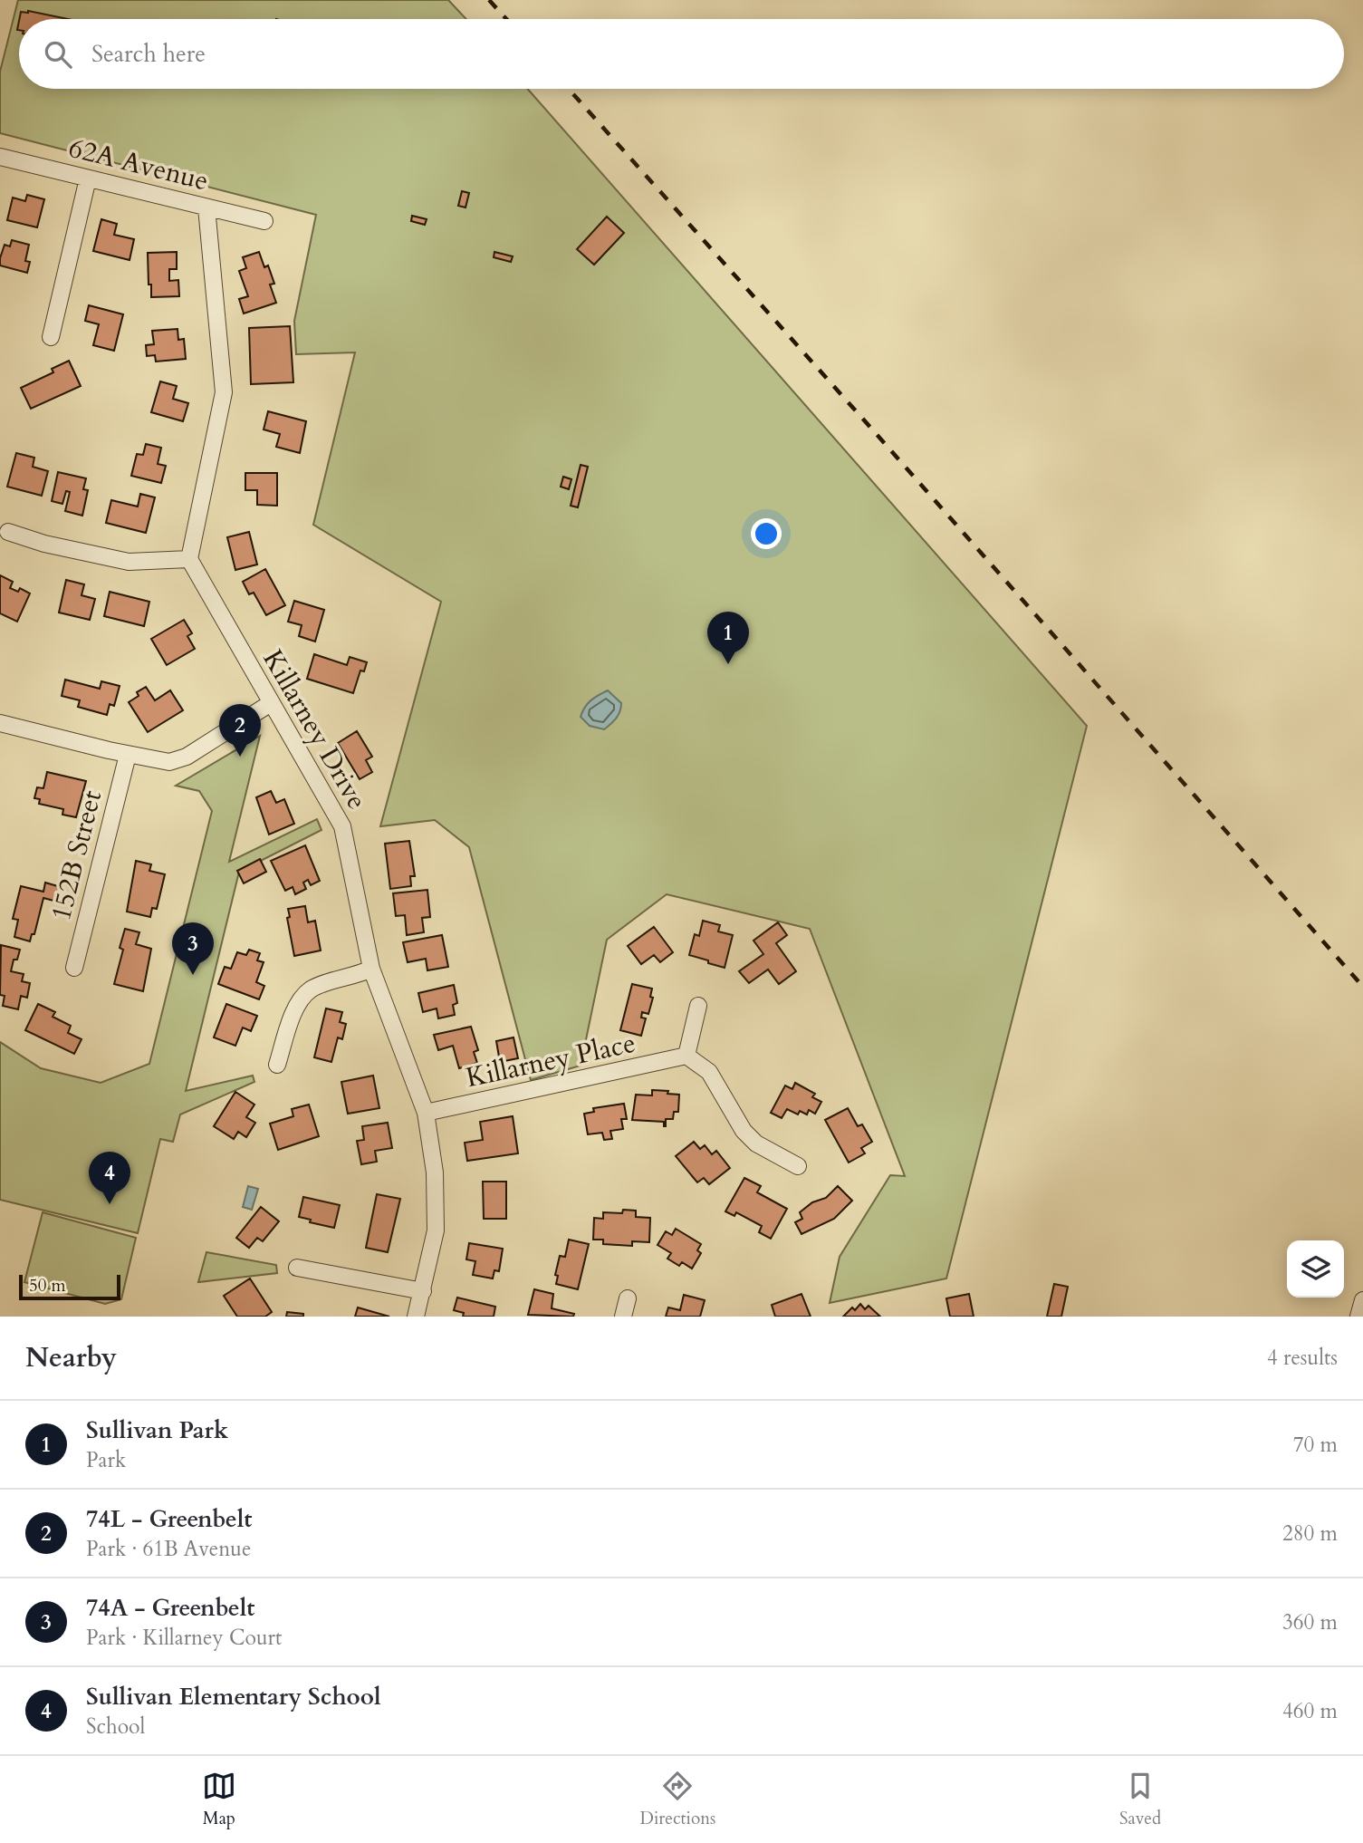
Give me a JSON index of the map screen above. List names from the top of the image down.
{
  "streets": {
    "street": [
      "62A Avenue",
      "Killarney Drive",
      "152B Street",
      "Killarney Place"
    ]
  },
  "crossings": [
    ["Killarney Drive", "Killarney Place"]
  ],
  "scale_bar": "50 m",
  "page": {
    "search": "Search here",
    "pins": [
      "1",
      "2",
      "3",
      "4"
    ],
    "scale": "50 m",
    "heading": ["Nearby", "4 results"],
    "list": [
      {
        "mark": "1",
        "name": "Sullivan Park",
        "note": "Park",
        "value": "70 m"
      },
      {
        "mark": "2",
        "name": "74L - Greenbelt",
        "note": "Park · 61B Avenue",
        "value": "280 m"
      },
      {
        "mark": "3",
        "name": "74A - Greenbelt",
        "note": "Park · Killarney Court",
        "value": "360 m"
      },
      {
        "mark": "4",
        "name": "Sullivan Elementary School",
        "note": "School",
        "value": "460 m"
      }
    ],
    "nav": ["Map", "Directions", "Saved"]
  }
}
